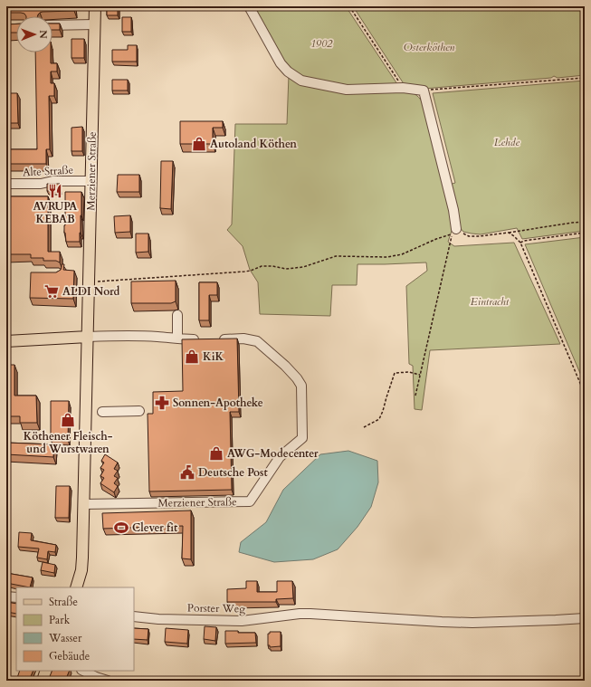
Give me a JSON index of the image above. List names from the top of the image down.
{
  "streets": {
    "main road": ["Merziener Straße"],
    "street": ["Alte Straße", "Porster Weg"]
  },
  "crossings": [
    ["Alte Straße", "Merziener Straße"]
  ],
  "parks": [
    "1902",
    "Osterköthen",
    "Lehde",
    "Eintracht"
  ],
  "places": {
    "shop": [
      "Autoland Köthen",
      "KiK",
      "Köthener Fleisch- und Wurstwaren",
      "AWG-Modecenter"
    ],
    "restaurant": ["AVRUPA KEBAB"],
    "supermarket": ["ALDI Nord"],
    "pharmacy": ["Sonnen-Apotheke"],
    "public building": ["Deutsche Post"],
    "sports": ["Clever fit"]
  },
  "legend": [
    "Straße",
    "Park",
    "Wasser",
    "Gebäude"
  ],
  "north": "right"
}
